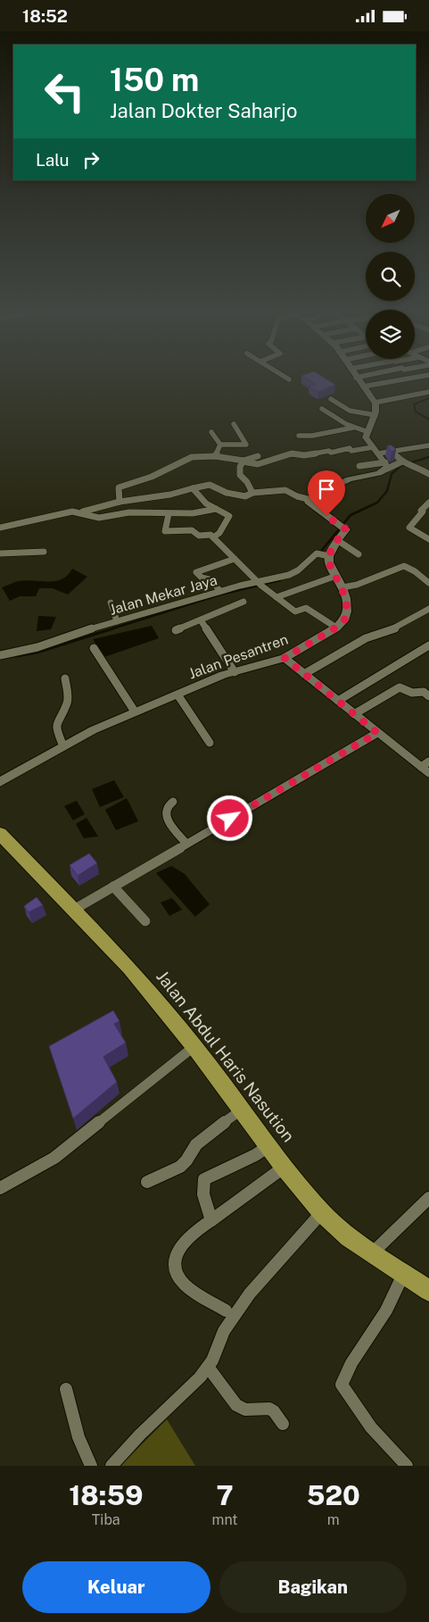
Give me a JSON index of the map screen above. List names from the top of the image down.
{
  "streets": {
    "highway": ["Jalan Abdul Haris Nasution"],
    "street": ["Jalan Mekar Jaya", "Jalan Pesantren"]
  },
  "crossings": [
    ["Jalan Mekar Jaya", "Jalan Pesantren"]
  ],
  "north": "bottom left",
  "page": {
    "status": "18:52",
    "turn": ["150 m", "Jalan Dokter Saharjo"],
    "then": "Lalu",
    "eta": [
      "18:59",
      "Tiba",
      "7",
      "mnt",
      "520",
      "m"
    ],
    "buttons": ["Keluar", "Bagikan"]
  }
}
